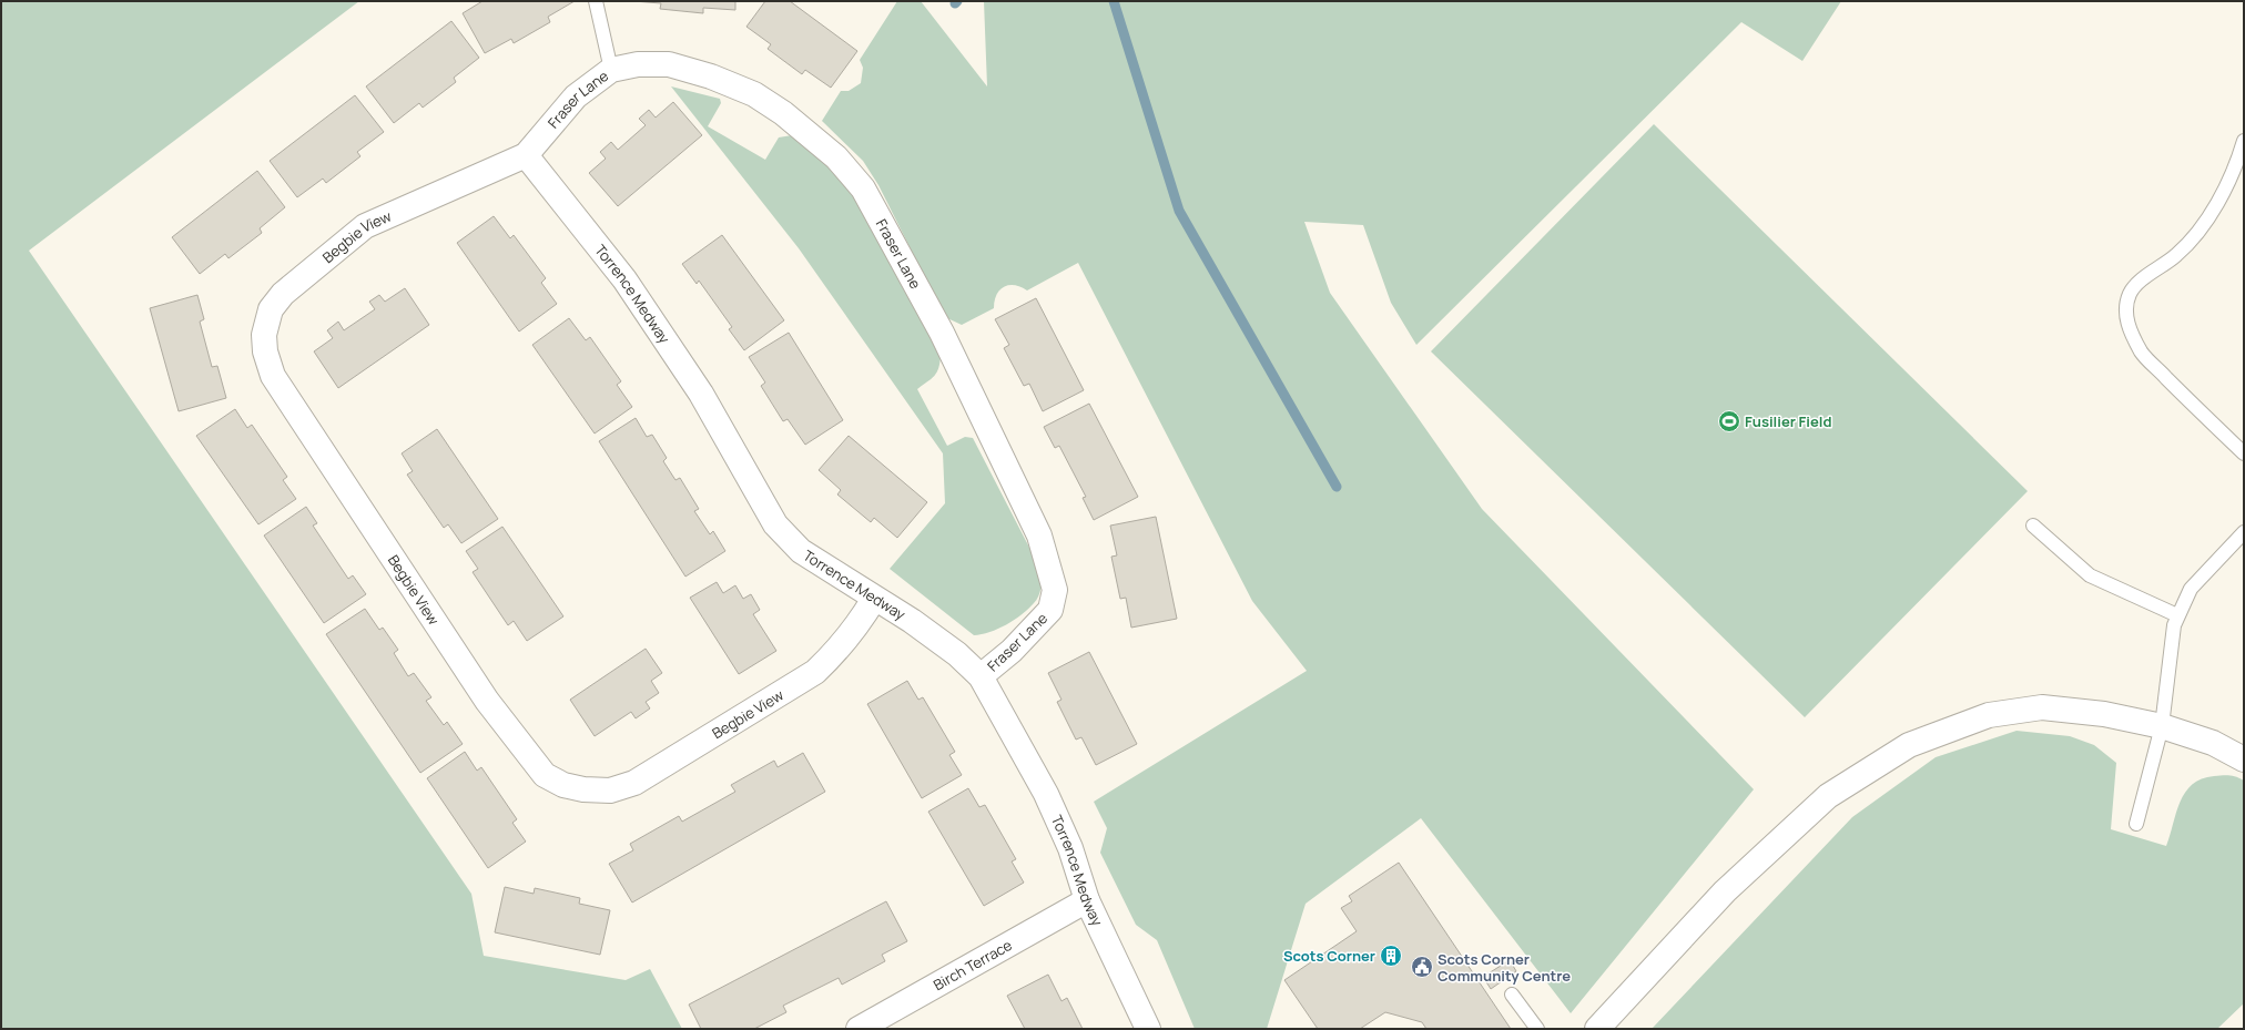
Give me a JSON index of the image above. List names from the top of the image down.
{
  "streets": {
    "street": [
      "Fraser Lane",
      "Begbie View",
      "Torrence Medway",
      "Birch Terrace"
    ]
  },
  "crossings": [
    ["Fraser Lane", "Begbie View"],
    ["Fraser Lane", "Torrence Medway"],
    ["Begbie View", "Torrence Medway"],
    ["Torrence Medway", "Birch Terrace"]
  ],
  "places": {
    "sports": ["Fusilier Field"],
    "building": ["Scots Corner"],
    "public building": ["Scots Corner Community Centre"]
  }
}
